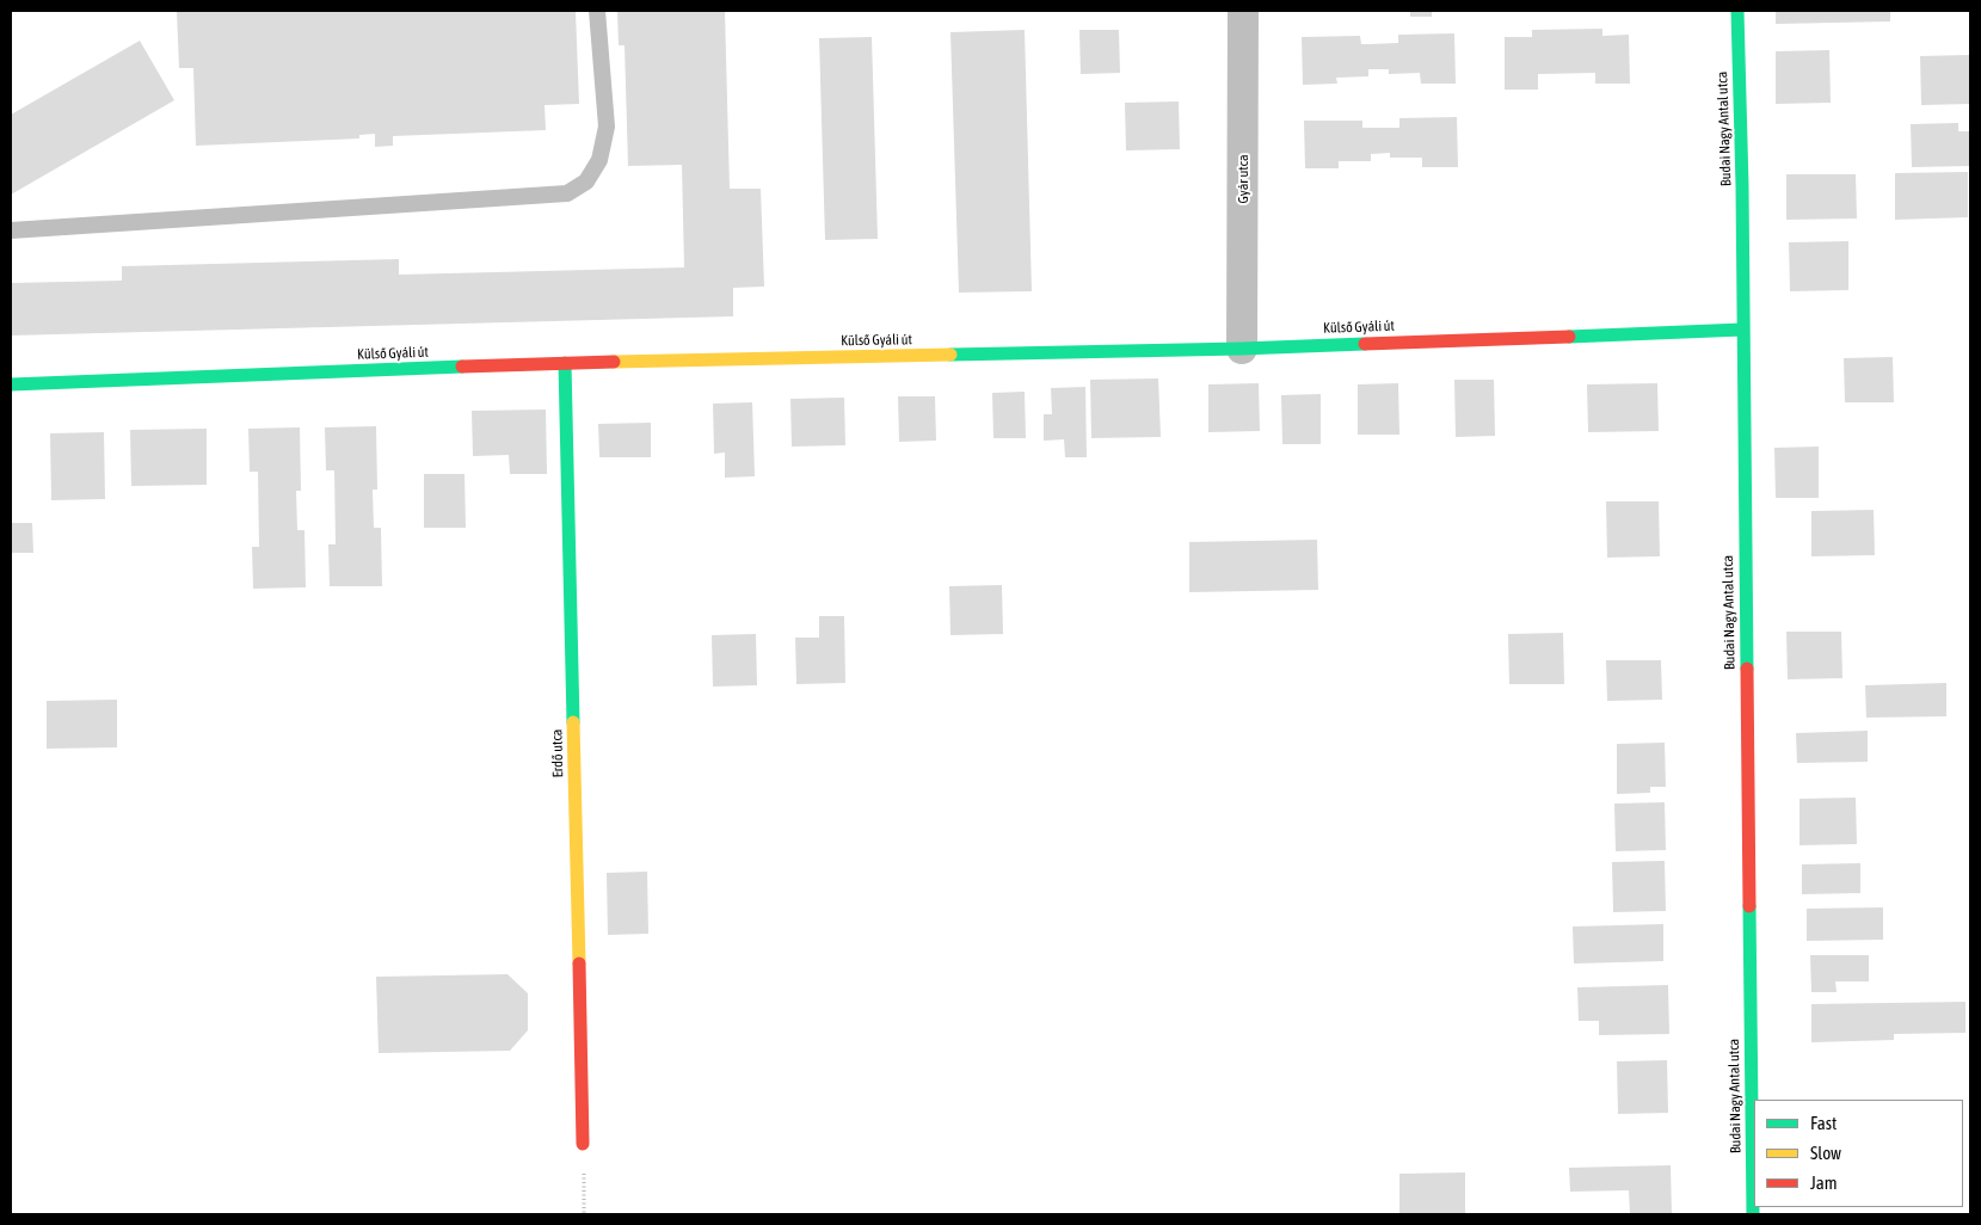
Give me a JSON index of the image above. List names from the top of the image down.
{
  "streets": {
    "street": [
      "Budai Nagy Antal utca",
      "Gyár utca",
      "Külső Gyáli út",
      "Erdő utca"
    ]
  },
  "crossings": [
    ["Budai Nagy Antal utca", "Külső Gyáli út"],
    ["Gyár utca", "Külső Gyáli út"],
    ["Külső Gyáli út", "Erdő utca"]
  ],
  "legend": ["Fast", "Slow", "Jam"]
}
